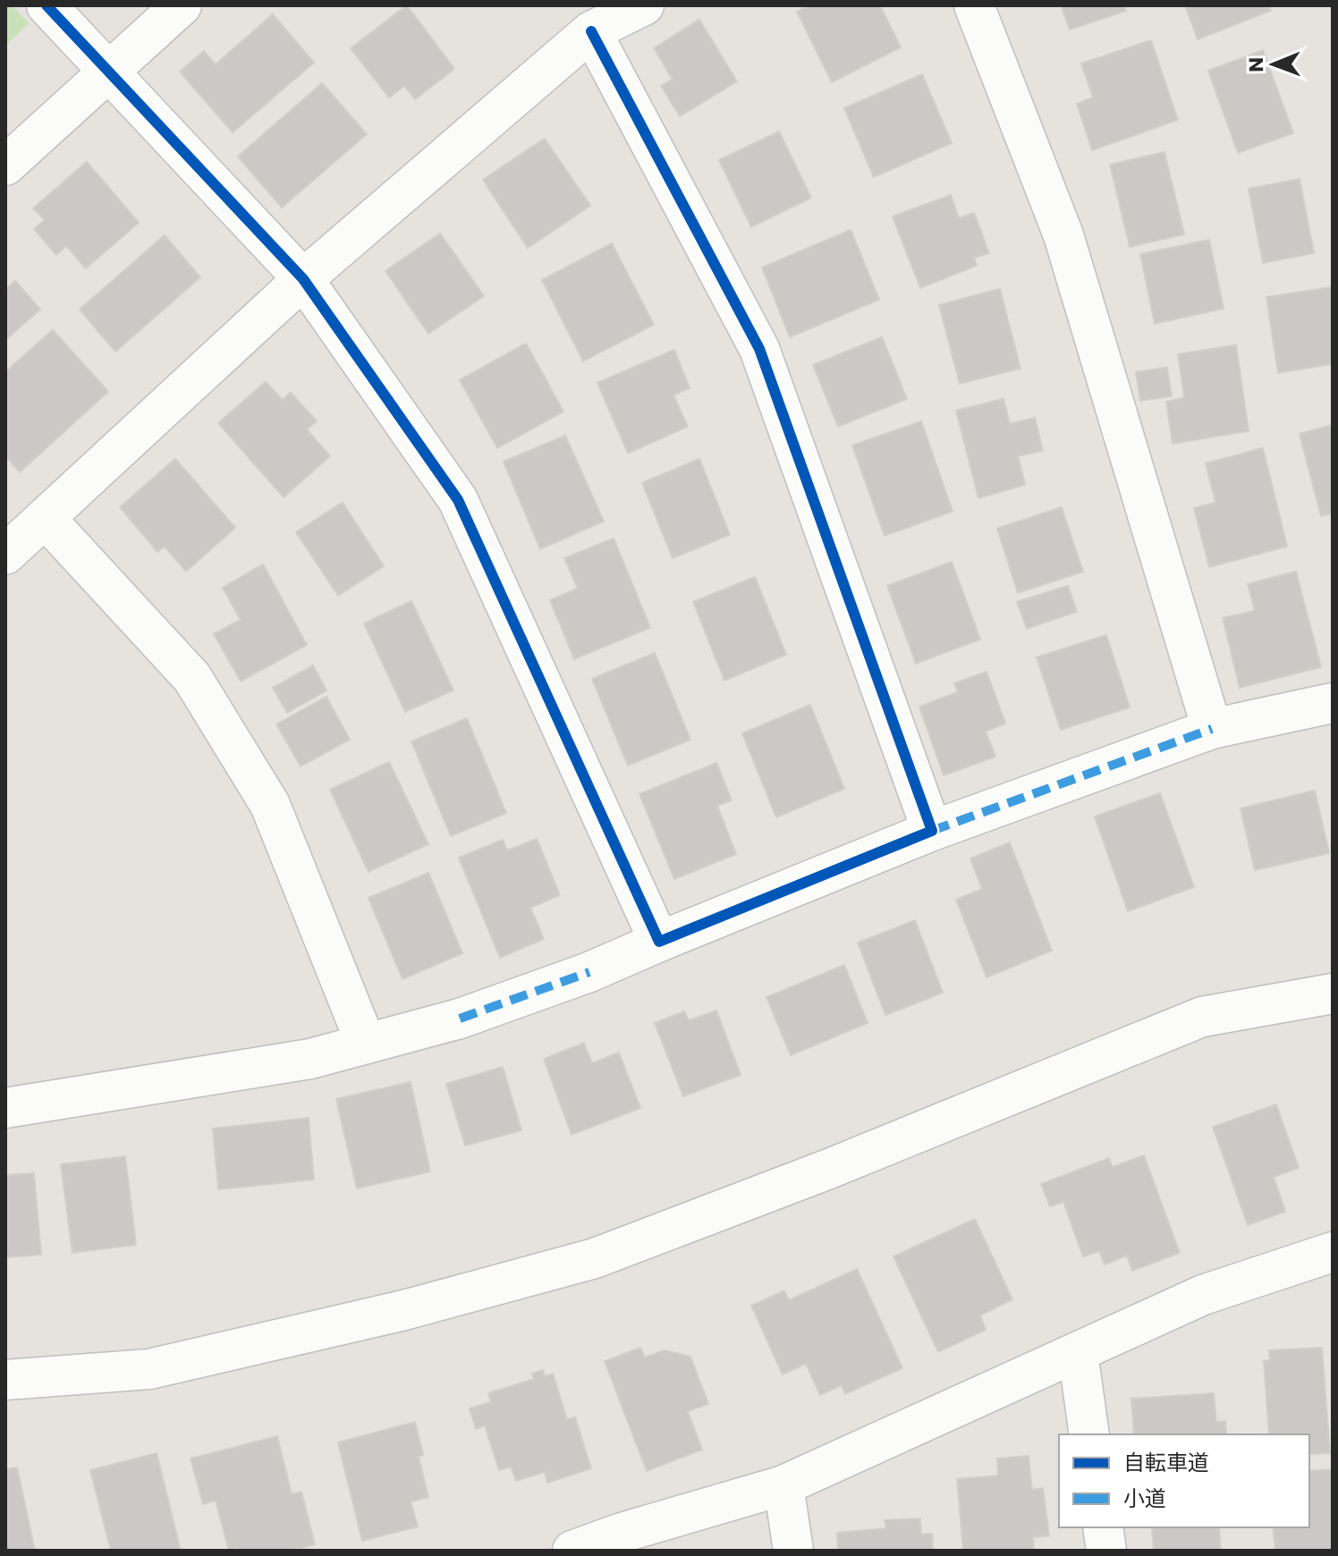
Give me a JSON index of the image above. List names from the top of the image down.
{
  "legend": ["自転車道", "小道"],
  "north": "left"
}
